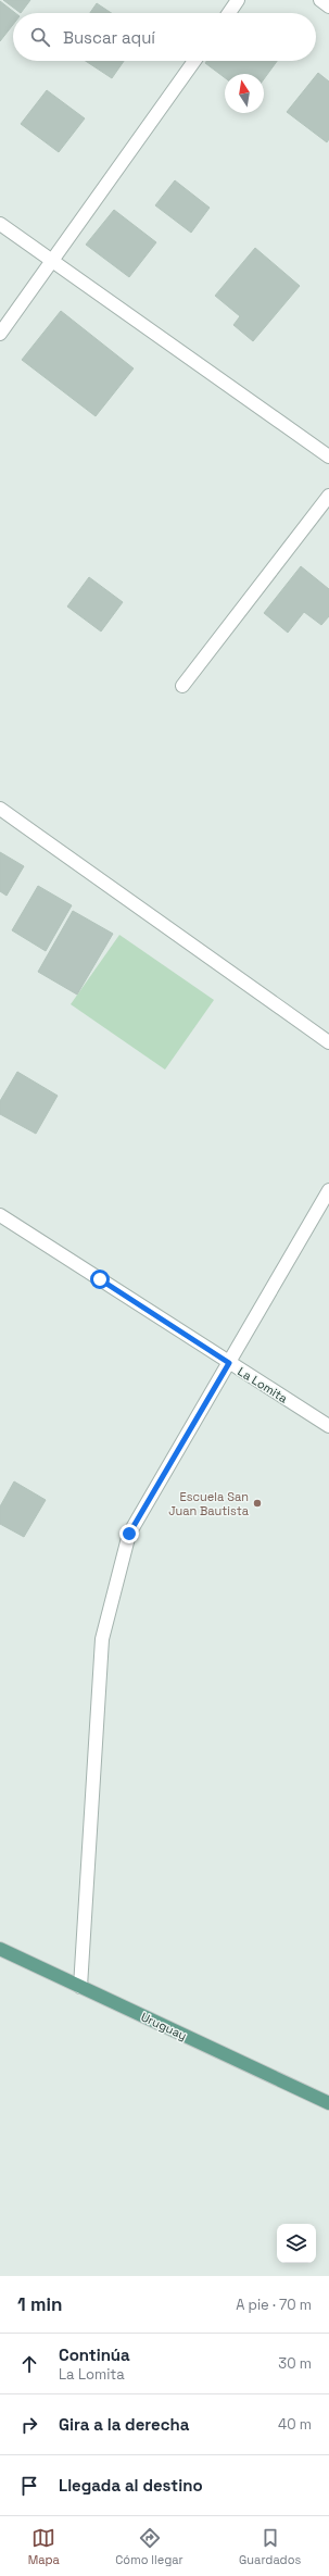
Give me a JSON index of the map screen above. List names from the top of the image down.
{
  "streets": {
    "main road": ["Uruguay"],
    "street": ["La Lomita"]
  },
  "places": ["Escuela San Juan Bautista"],
  "north": "top",
  "page": {
    "search": "Buscar aquí",
    "heading": ["1 min", "A pie · 70 m"],
    "list": [
      ["Continúa", "La Lomita", "30 m"],
      ["Gira a la derecha", "40 m"],
      "Llegada al destino"
    ],
    "nav": ["Mapa", "Cómo llegar", "Guardados"]
  }
}
